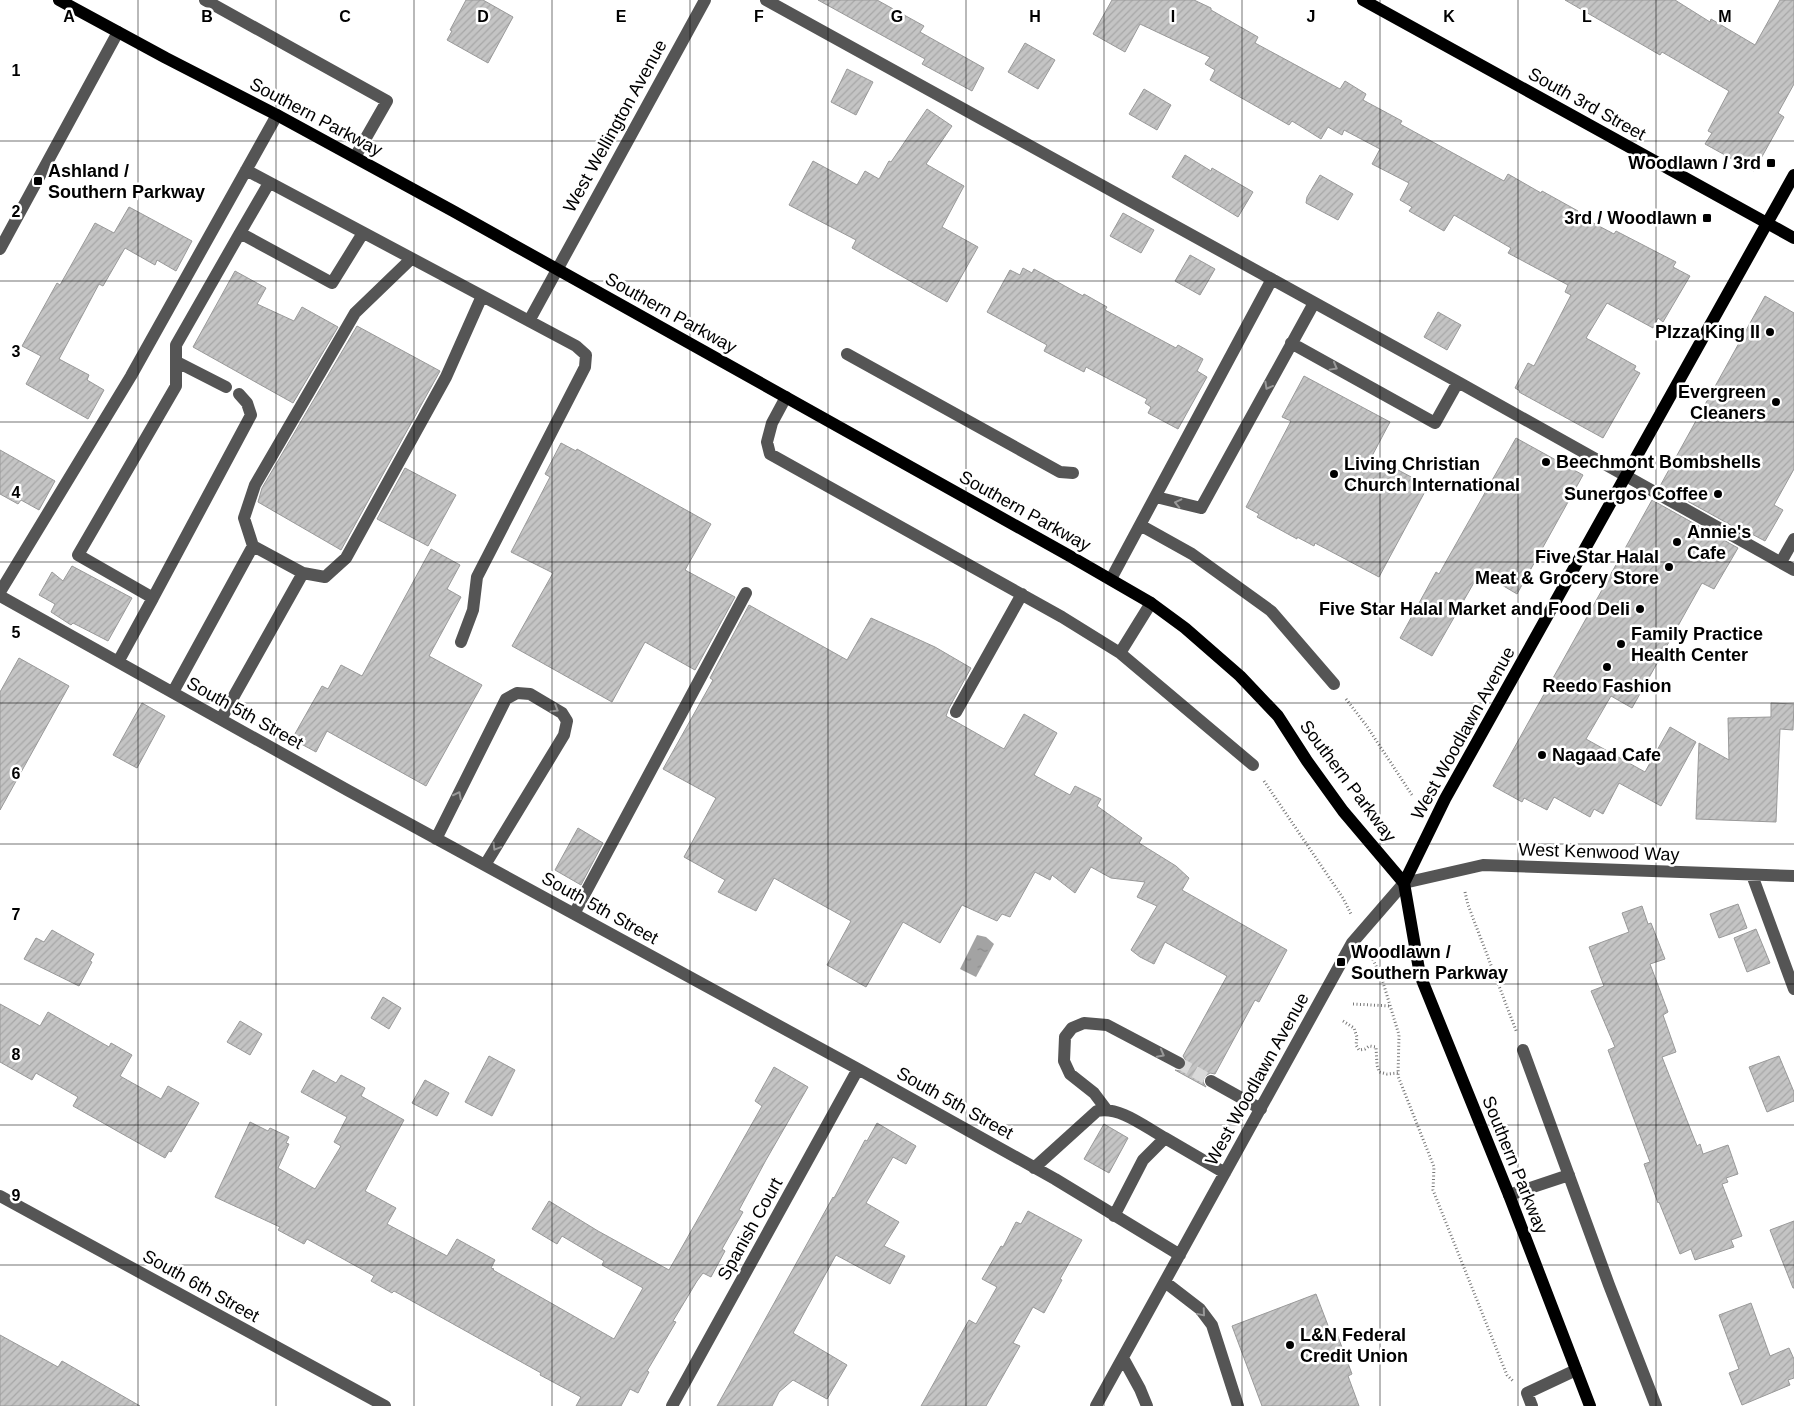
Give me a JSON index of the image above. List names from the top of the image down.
{
  "streets": {
    "main road": ["South 3rd Street", "Southern Parkway", "West Woodlawn Avenue"],
    "street": [
      "West Wellington Avenue",
      "South 5th Street",
      "West Kenwood Way",
      "Spanish Court",
      "South 6th Street"
    ]
  },
  "crossings": [
    ["South 3rd Street", "West Woodlawn Avenue"],
    ["Southern Parkway", "West Wellington Avenue"],
    ["Southern Parkway", "West Woodlawn Avenue"],
    ["Southern Parkway", "West Kenwood Way"],
    ["South 5th Street", "West Woodlawn Avenue"],
    ["South 5th Street", "Spanish Court"],
    ["West Woodlawn Avenue", "West Kenwood Way"]
  ],
  "places": {
    "transit": [
      "Woodlawn / 3rd",
      "Ashland / Southern Parkway",
      "3rd / Woodlawn",
      "Woodlawn / Southern Parkway"
    ],
    "other": [
      "PIzza King II",
      "Evergreen Cleaners",
      "Beechmont Bombshells",
      "Living Christian Church International",
      "Sunergos Coffee",
      "Annie's Cafe",
      "Five Star Halal Meat & Grocery Store",
      "Five Star Halal Market and Food Deli",
      "Family Practice Health Center",
      "Reedo Fashion",
      "Nagaad Cafe",
      "L&N Federal Credit Union"
    ]
  },
  "grid": {
    "columns": [
      "A",
      "B",
      "C",
      "D",
      "E",
      "F",
      "G",
      "H",
      "I",
      "J",
      "K",
      "L",
      "M"
    ],
    "rows": [
      "1",
      "2",
      "3",
      "4",
      "5",
      "6",
      "7",
      "8",
      "9"
    ]
  }
}
